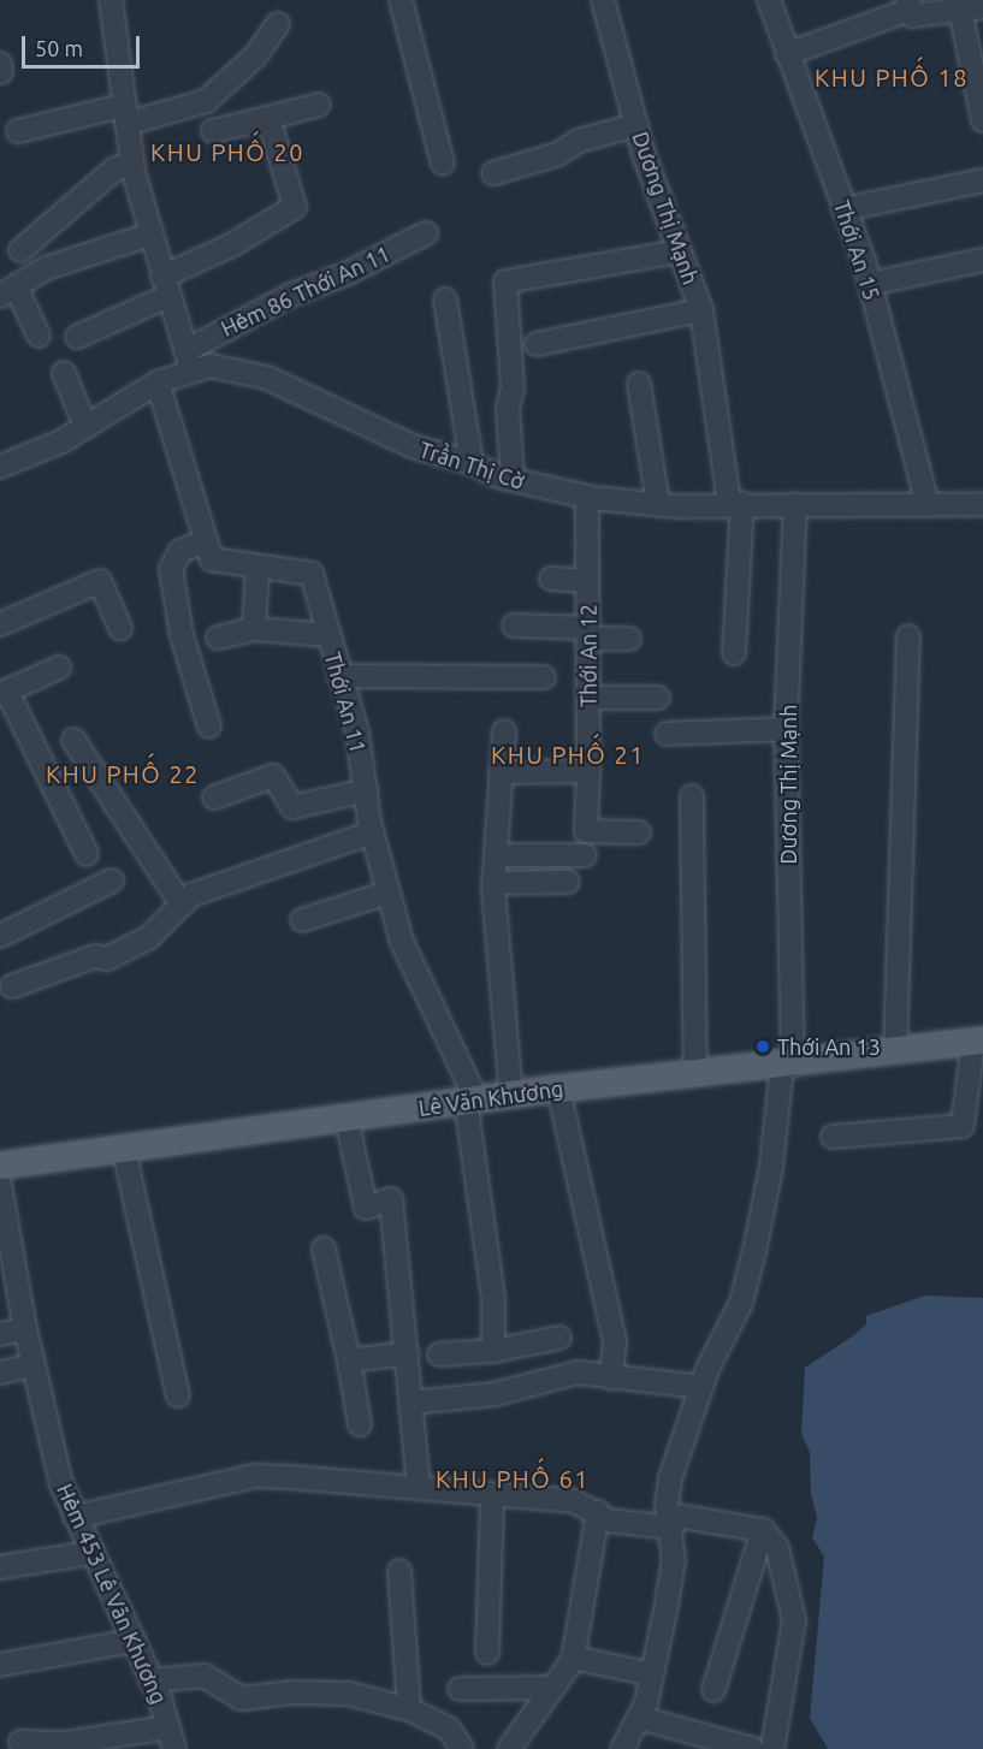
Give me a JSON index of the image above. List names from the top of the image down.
{
  "streets": {
    "main road": ["Lê Văn Khương"],
    "street": [
      "Dương Thị Mạnh",
      "Thới An 15",
      "Hẻm 86 Thới An 11",
      "Trần Thị Cờ",
      "Thới An 12",
      "Thới An 11",
      "Hẻm 453 Lê Văn Khương"
    ]
  },
  "crossings": [
    ["Dương Thị Mạnh", "Trần Thị Cờ"],
    ["Dương Thị Mạnh", "Lê Văn Khương"],
    ["Thới An 15", "Trần Thị Cờ"],
    ["Hẻm 86 Thới An 11", "Trần Thị Cờ"],
    ["Trần Thị Cờ", "Thới An 12"],
    ["Thới An 11", "Lê Văn Khương"]
  ],
  "districts": [
    "KHU PHỐ 18",
    "KHU PHỐ 20",
    "KHU PHỐ 21",
    "KHU PHỐ 22",
    "KHU PHỐ 61"
  ],
  "places": ["Thới An 13"],
  "scale_bar": "50 m"
}
